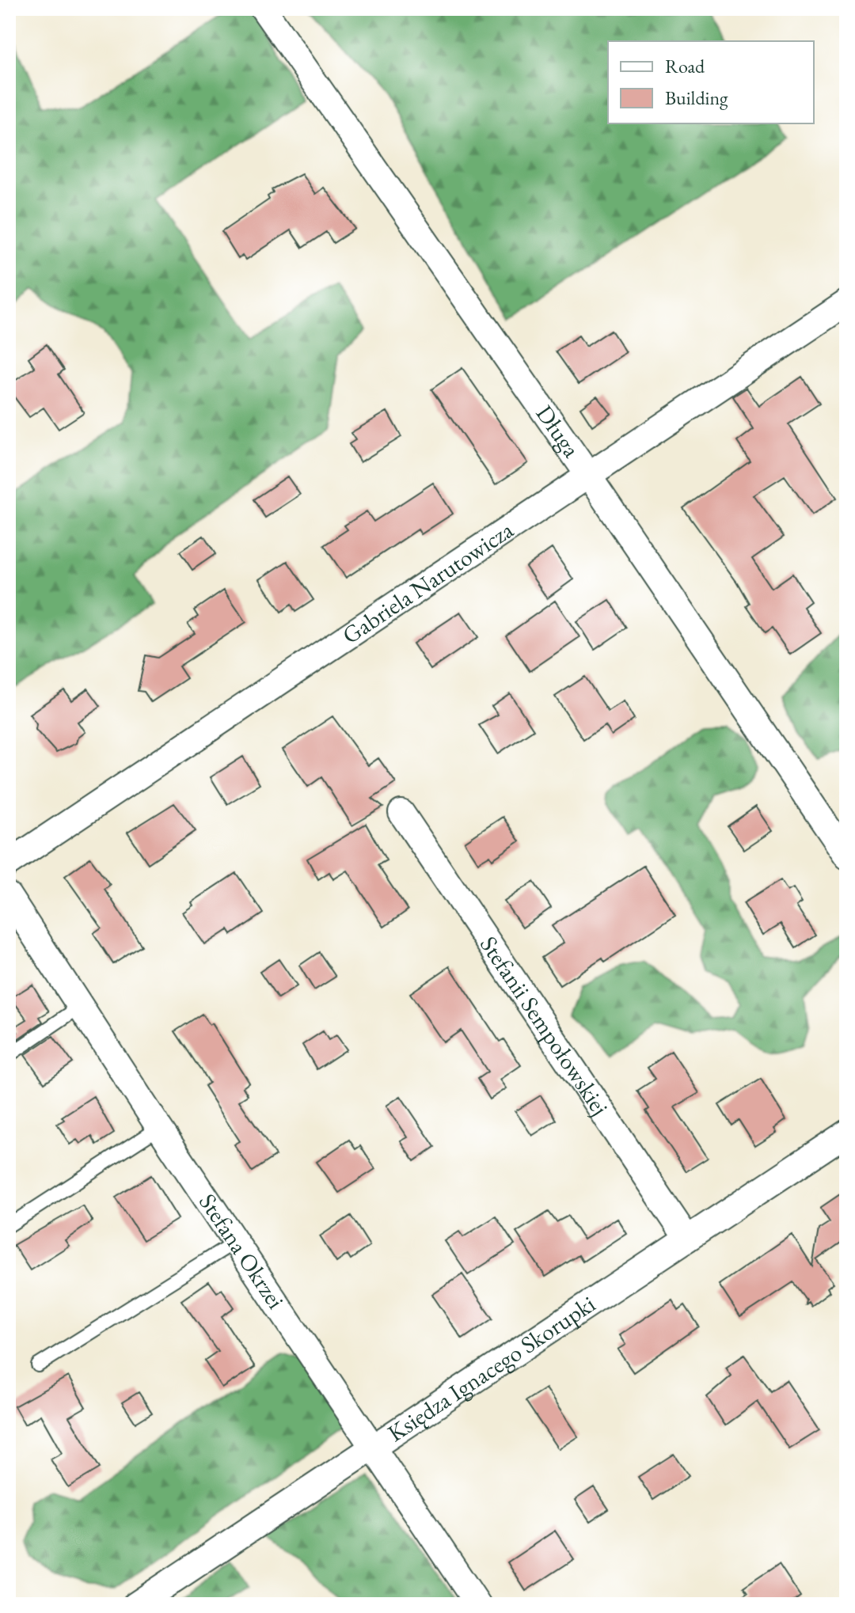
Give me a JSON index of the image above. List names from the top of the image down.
{
  "streets": {
    "street": [
      "Długa",
      "Gabriela Narutowicza",
      "Stefanii Sempołowskiej",
      "Stefana Okrzei",
      "Księdza Ignacego Skorupki"
    ]
  },
  "crossings": [
    ["Długa", "Gabriela Narutowicza"],
    ["Stefanii Sempołowskiej", "Księdza Ignacego Skorupki"],
    ["Stefana Okrzei", "Księdza Ignacego Skorupki"]
  ],
  "legend": ["Road", "Building"]
}
